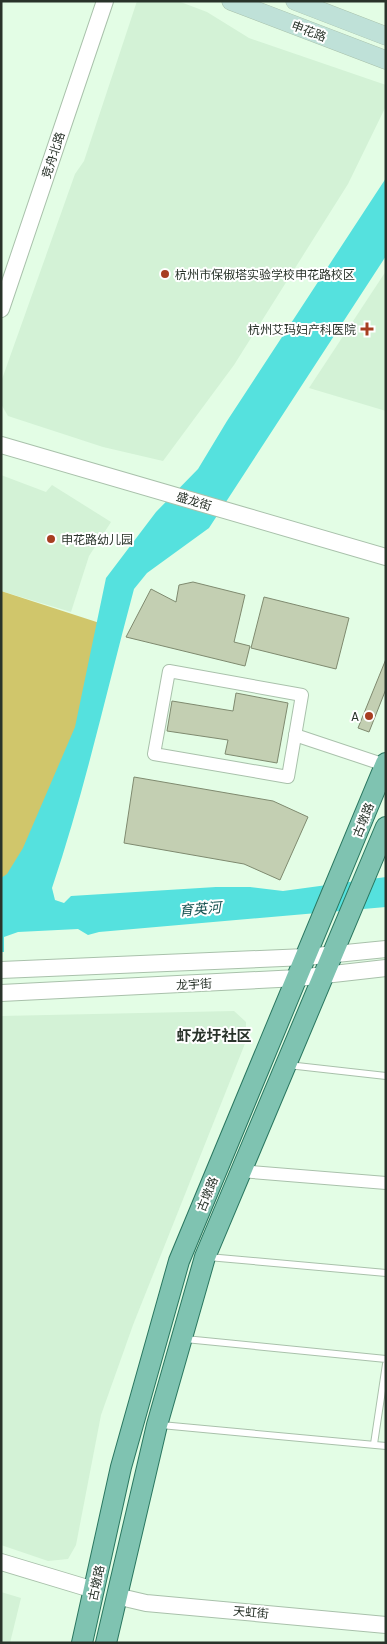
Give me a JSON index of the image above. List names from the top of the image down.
{
  "streets": {
    "main road": ["申花路", "古墩路"],
    "street": [
      "竞舟北路",
      "盛龙街",
      "龙宇街",
      "天虹街"
    ]
  },
  "crossings": [
    ["古墩路", "龙宇街"],
    ["古墩路", "天虹街"]
  ],
  "districts": ["虾龙圩社区"],
  "water": ["育英河"],
  "places": {
    "other": ["杭州市保俶塔实验学校申花路校区", "申花路幼儿园", "A"],
    "health": ["杭州艾玛妇产科医院"]
  }
}
